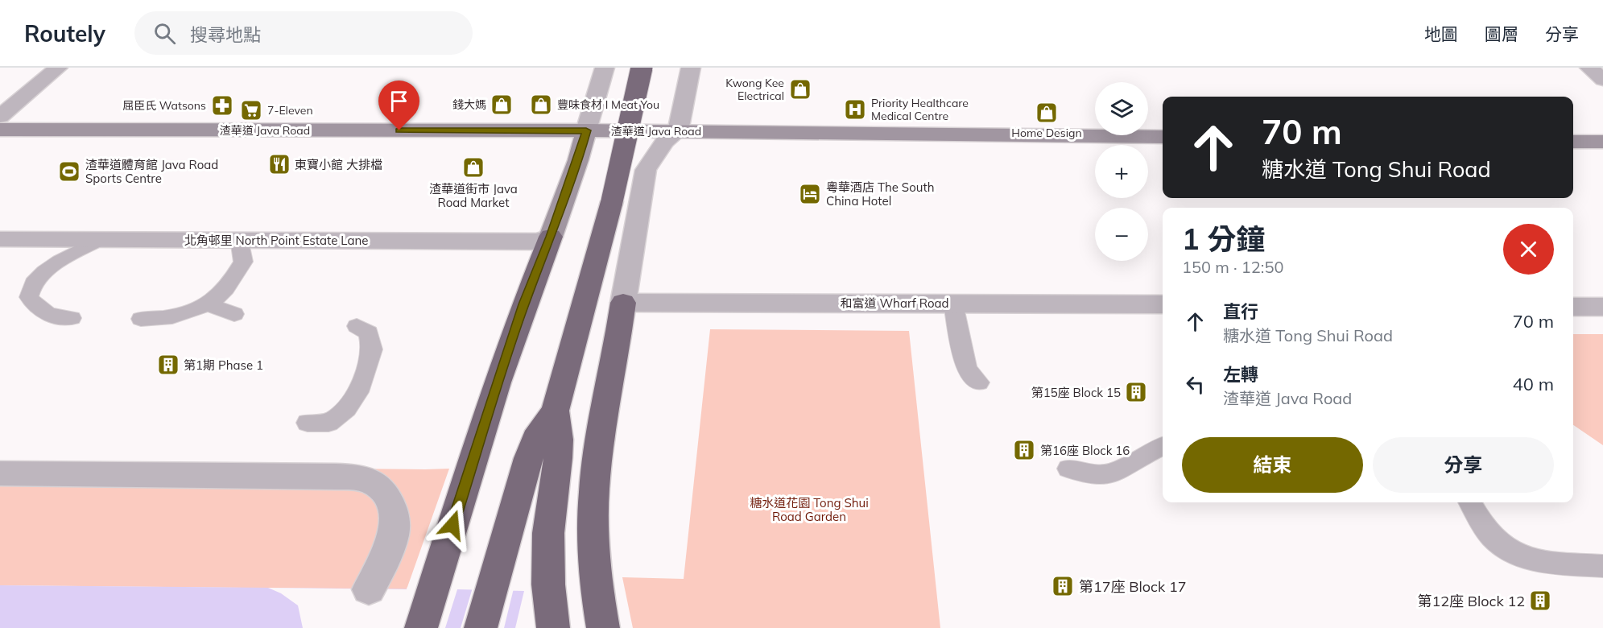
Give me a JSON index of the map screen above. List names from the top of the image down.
{
  "streets": {
    "main road": ["渣華道 Java Road"],
    "street": ["北角邨里 North Point Estate Lane", "和富道 Wharf Road"]
  },
  "parks": ["糖水道花園 Tong Shui Road Garden"],
  "places": {
    "shop": [
      "Kwong Kee Electrical",
      "錢大媽",
      "豐味食材 I Meat You",
      "Home Design",
      "渣華道街市 Java Road Market"
    ],
    "pharmacy": ["屈臣氏 Watsons"],
    "hospital": ["Priority Healthcare Medical Centre"],
    "supermarket": ["7-Eleven"],
    "restaurant": ["東寶小館 大排檔"],
    "sports": ["渣華道體育館 Java Road Sports Centre"],
    "hotel": ["粵華酒店 The South China Hotel"],
    "building": [
      "第1期 Phase 1",
      "第15座 Block 15",
      "第16座 Block 16",
      "第17座 Block 17",
      "第12座 Block 12"
    ]
  },
  "page": {
    "header": "Routely",
    "search": "搜尋地點",
    "nav": ["地圖", "圖層", "分享"],
    "map_buttons": ["+", "−"],
    "turn": ["70 m", "糖水道 Tong Shui Road"],
    "heading": ["1 分鐘", "150 m · 12:50"],
    "list": [
      {
        "name": "直行",
        "note": "糖水道 Tong Shui Road",
        "value": "70 m"
      },
      {
        "name": "左轉",
        "note": "渣華道 Java Road",
        "value": "40 m"
      }
    ],
    "buttons": ["結束", "分享"]
  }
}
